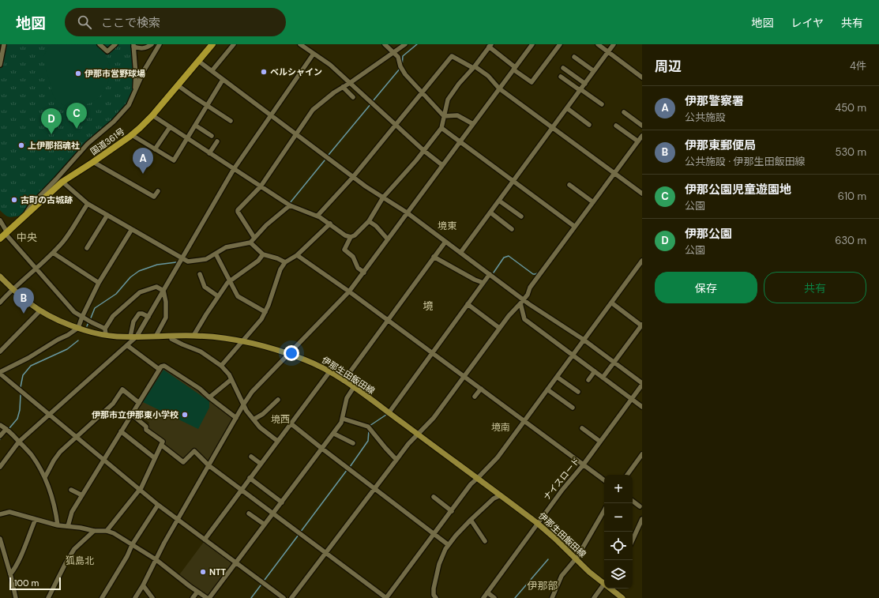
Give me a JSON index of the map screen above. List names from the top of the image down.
{
  "streets": {
    "highway": ["国道361号"],
    "main road": ["伊那生田飯田線"],
    "street": ["ナイスロード"]
  },
  "crossings": [
    ["伊那生田飯田線", "ナイスロード"]
  ],
  "districts": [
    "境東",
    "中央",
    "境",
    "境西",
    "境南",
    "狐島北",
    "伊那部"
  ],
  "places": [
    "ベルシャイン",
    "伊那市営野球場",
    "上伊那招魂社",
    "古町の古城跡",
    "伊那市立伊那東小学校",
    "NTT"
  ],
  "scale_bar": "100 m",
  "page": {
    "header": "地図",
    "search": "ここで検索",
    "nav": ["地図", "レイヤ", "共有"],
    "heading": ["周辺", "4件"],
    "list": [
      {
        "mark": "A",
        "name": "伊那警察署",
        "note": "公共施設",
        "value": "450 m"
      },
      {
        "mark": "B",
        "name": "伊那東郵便局",
        "note": "公共施設 · 伊那生田飯田線",
        "value": "530 m"
      },
      {
        "mark": "C",
        "name": "伊那公園児童遊園地",
        "note": "公園",
        "value": "610 m"
      },
      {
        "mark": "D",
        "name": "伊那公園",
        "note": "公園",
        "value": "630 m"
      }
    ],
    "pins": [
      "C",
      "D",
      "A",
      "B"
    ],
    "buttons": ["保存", "共有"],
    "map_buttons": ["+", "−"],
    "scale": "100 m"
  }
}
